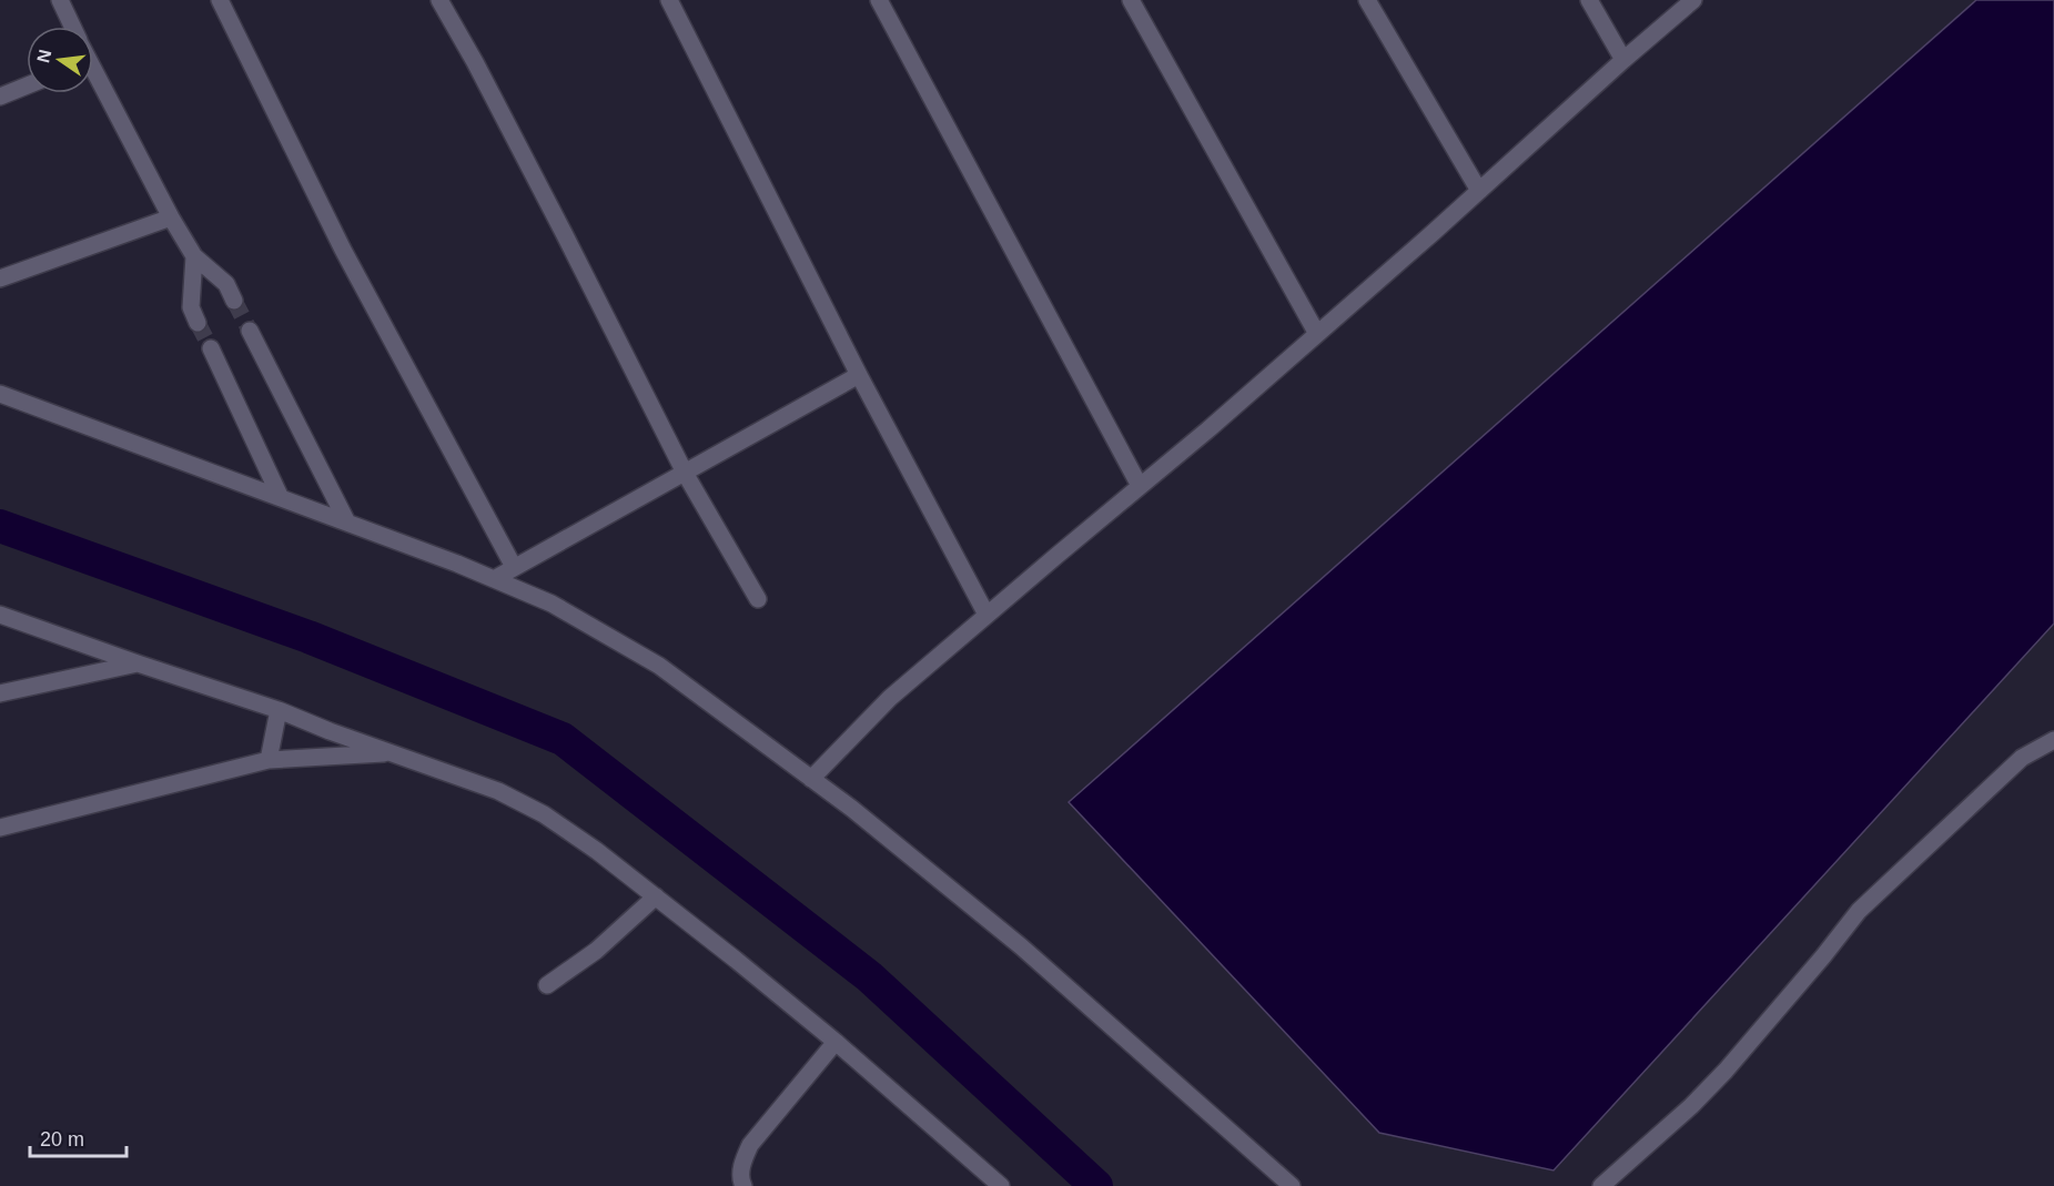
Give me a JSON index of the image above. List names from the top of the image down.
{
  "scale_bar": "20 m",
  "north": "left"
}
